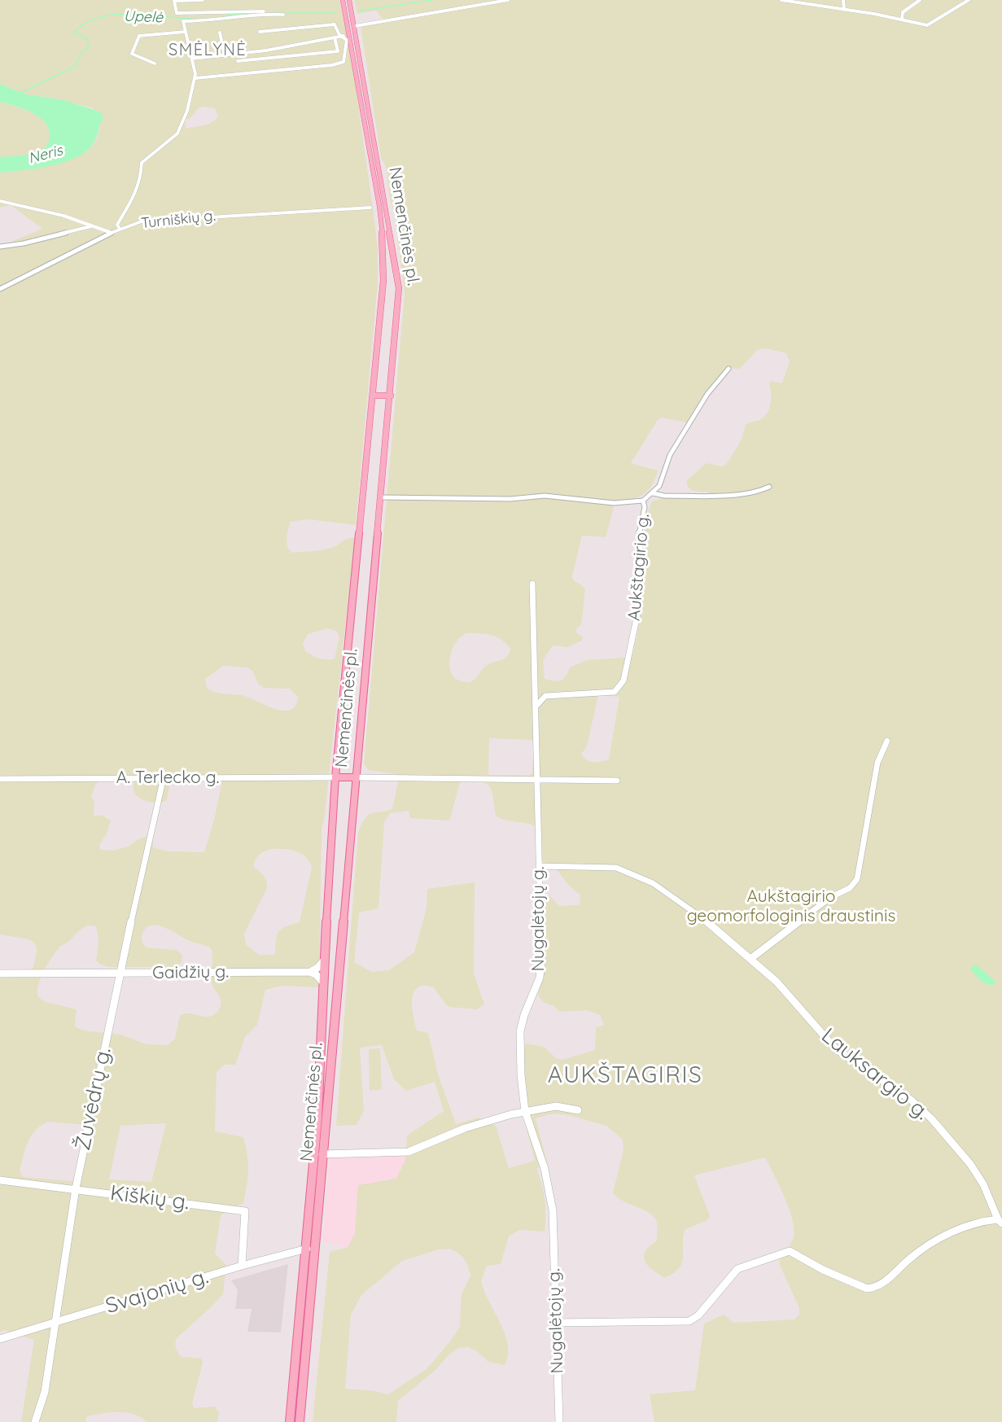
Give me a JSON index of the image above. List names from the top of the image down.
{
  "streets": {
    "main road": ["Nemenčinės pl."],
    "street": [
      "Turniškių g.",
      "Aukštagirio g.",
      "A. Terlecko g.",
      "Nugalėtojų g.",
      "Gaidžių g.",
      "Lauksargio g.",
      "Žuvėdrų g.",
      "Kiškių g.",
      "Svajonių g."
    ]
  },
  "crossings": [
    ["Nemenčinės pl.", "Aukštagirio g."],
    ["Nemenčinės pl.", "A. Terlecko g."],
    ["Nemenčinės pl.", "Svajonių g."],
    ["Aukštagirio g.", "Nugalėtojų g."],
    ["A. Terlecko g.", "Žuvėdrų g."],
    ["Nugalėtojų g.", "Lauksargio g."],
    ["Gaidžių g.", "Žuvėdrų g."],
    ["Žuvėdrų g.", "Kiškių g."],
    ["Žuvėdrų g.", "Svajonių g."],
    ["Kiškių g.", "Svajonių g."]
  ],
  "districts": ["SMĖLYNĖ", "AUKŠTAGIRIS"],
  "water": ["Upelė", "Neris"],
  "parks": ["Aukštagirio geomorfologinis draustinis"]
}
